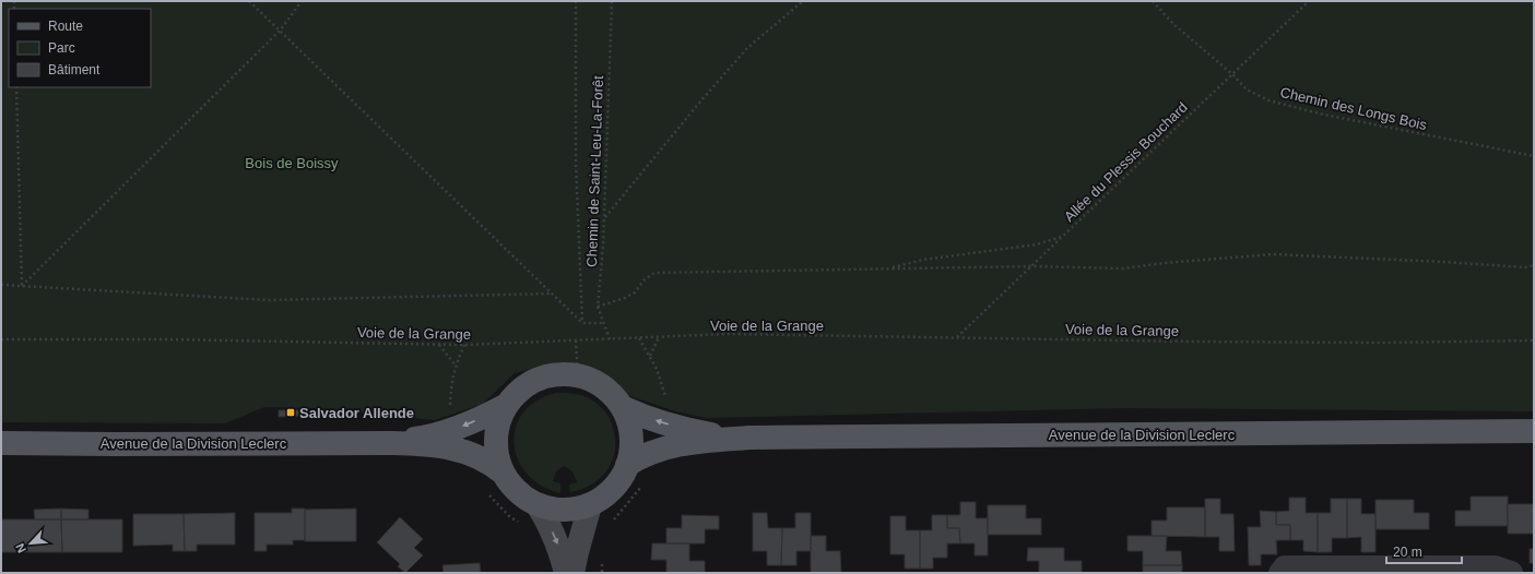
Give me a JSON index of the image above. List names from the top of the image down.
{
  "streets": {
    "main road": ["Avenue de la Division Leclerc"],
    "path": [
      "Chemin des Longs Bois",
      "Allée du Plessis Bouchard",
      "Chemin de Saint-Leu-La-Forêt",
      "Voie de la Grange"
    ]
  },
  "crossings": [
    ["Chemin des Longs Bois", "Allée du Plessis Bouchard"],
    ["Allée du Plessis Bouchard", "Voie de la Grange"],
    ["Chemin de Saint-Leu-La-Forêt", "Voie de la Grange"]
  ],
  "parks": ["Bois de Boissy"],
  "places": {
    "transit": ["Salvador Allende"]
  },
  "legend": ["Route", "Parc", "Bâtiment"],
  "scale_bar": "20 m",
  "north": "bottom left"
}
